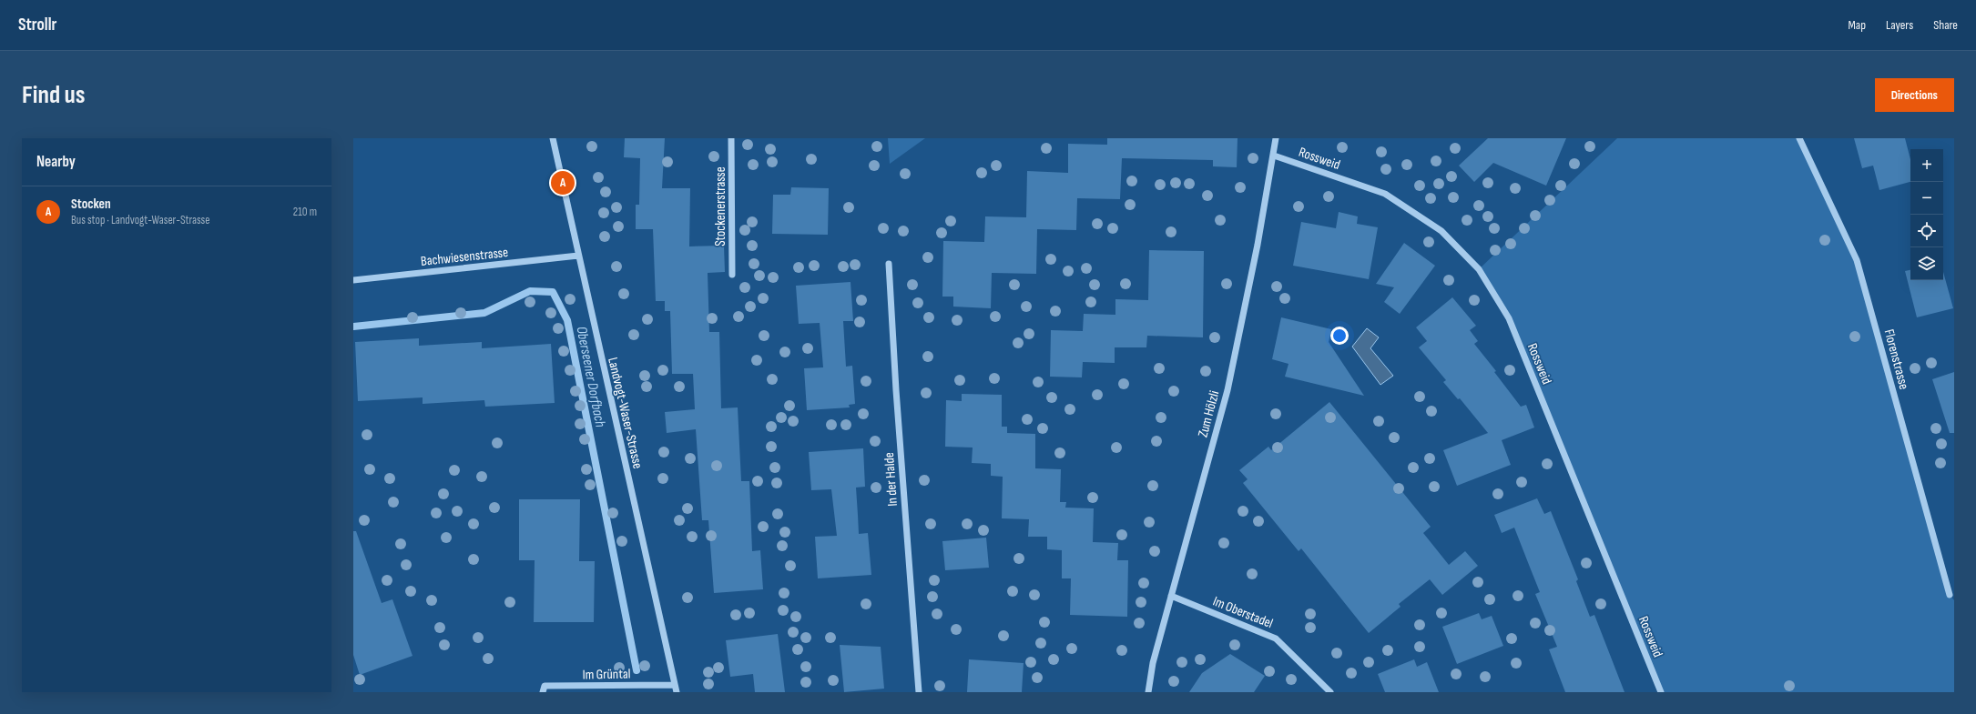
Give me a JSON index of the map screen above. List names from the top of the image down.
{
  "streets": {
    "street": [
      "Rossweid",
      "Stockenerstrasse",
      "Bachwiesenstrasse",
      "Florenstrasse",
      "Landvogt-Waser-Strasse",
      "Zum Hölzli",
      "In der Halde",
      "Im Oberstadel",
      "Im Grüntal"
    ]
  },
  "crossings": [
    ["Rossweid", "Zum Hölzli"],
    ["Bachwiesenstrasse", "Landvogt-Waser-Strasse"],
    ["Landvogt-Waser-Strasse", "Im Grüntal"],
    ["Zum Hölzli", "Im Oberstadel"]
  ],
  "water": ["Oberseener Dorfbach"],
  "page": {
    "header": "Strollr",
    "nav": ["Map", "Layers", "Share"],
    "buttons": "Directions",
    "title": "Find us",
    "heading": "Nearby",
    "map_buttons": ["+", "−"],
    "pins": "A",
    "list": [
      {
        "mark": "A",
        "name": "Stocken",
        "note": "Bus stop · Landvogt-Waser-Strasse",
        "value": "210 m"
      }
    ]
  }
}
